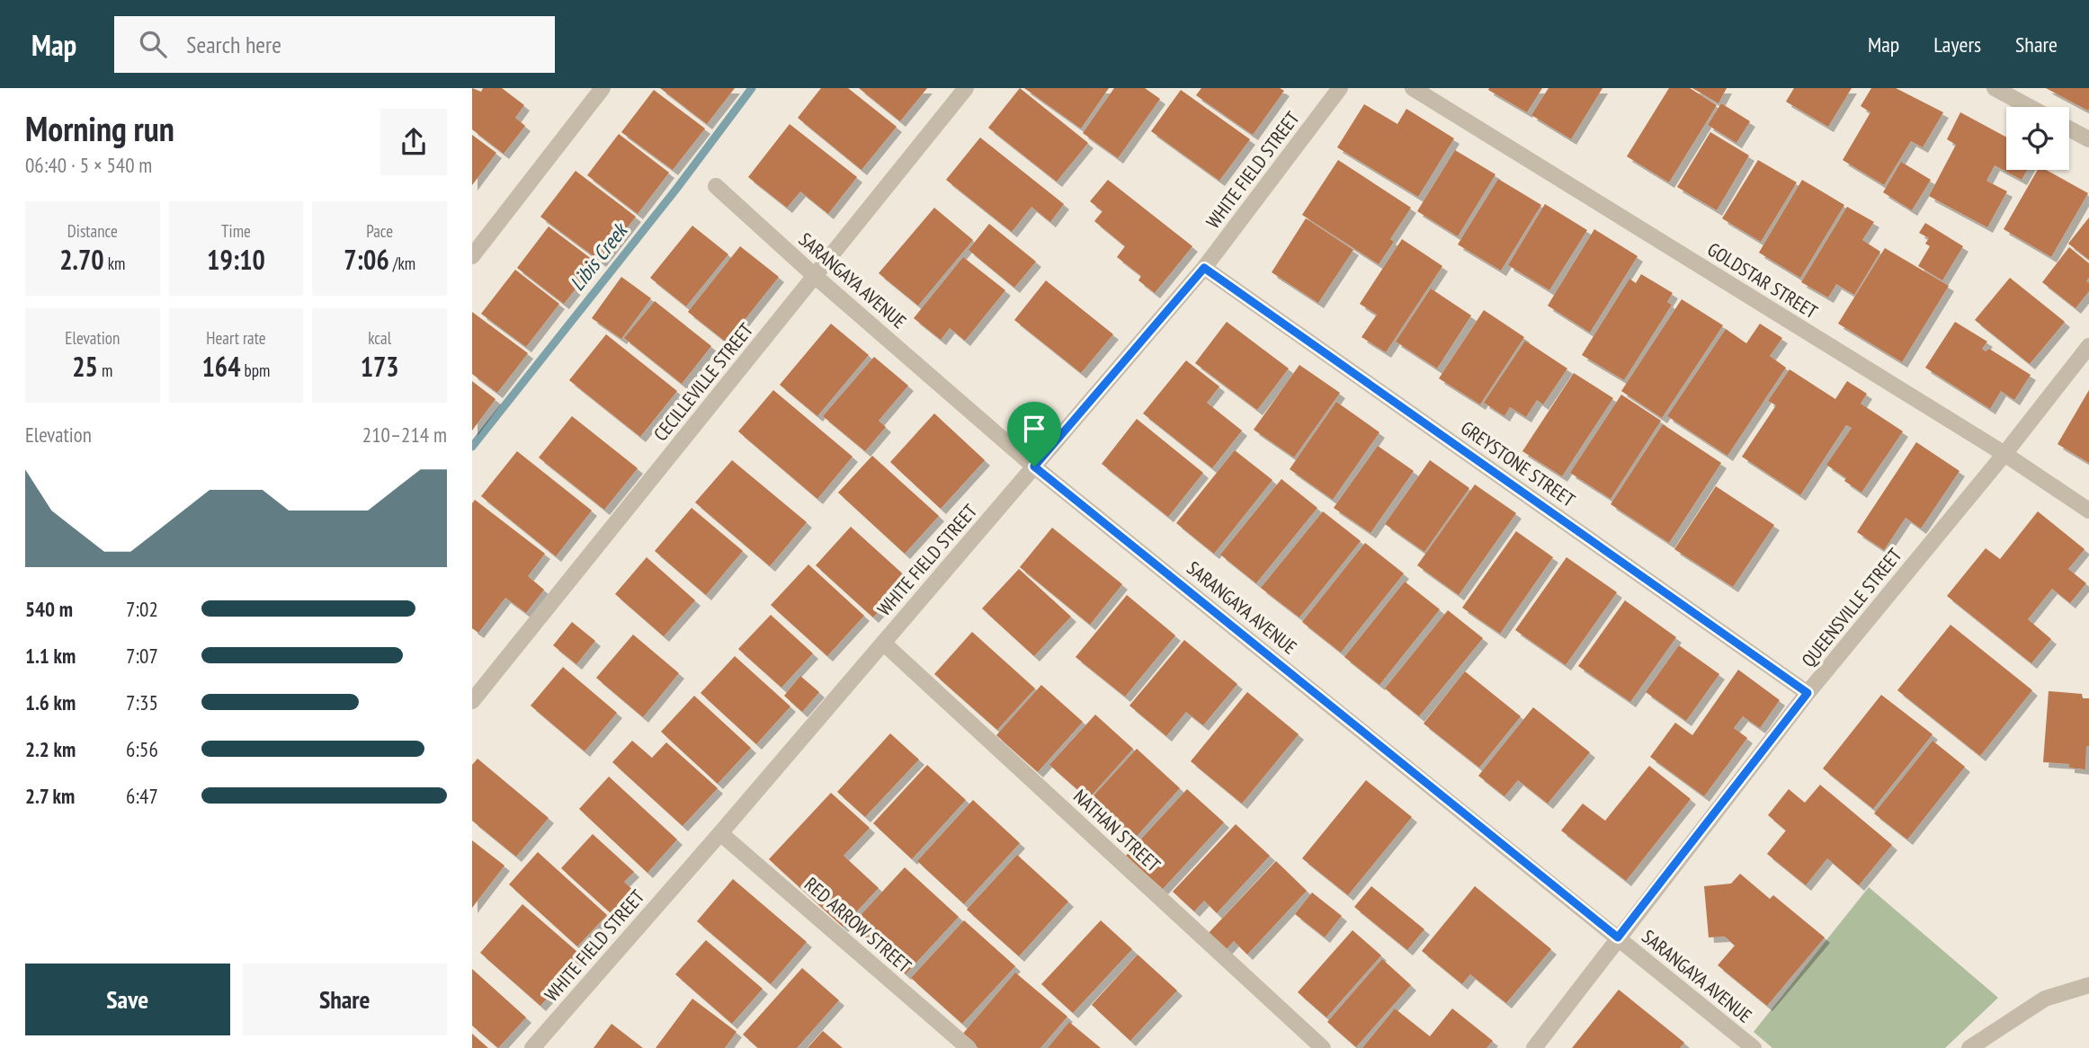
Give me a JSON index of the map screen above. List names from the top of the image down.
{
  "streets": {
    "street": [
      "WHITE FIELD STREET",
      "SARANGAYA AVENUE",
      "GOLDSTAR STREET",
      "CECILLEVILLE STREET",
      "GREYSTONE STREET",
      "QUEENSVILLE STREET",
      "NATHAN STREET",
      "RED ARROW STREET"
    ]
  },
  "crossings": [
    ["WHITE FIELD STREET", "SARANGAYA AVENUE"],
    ["WHITE FIELD STREET", "GREYSTONE STREET"],
    ["WHITE FIELD STREET", "NATHAN STREET"],
    ["WHITE FIELD STREET", "RED ARROW STREET"],
    ["SARANGAYA AVENUE", "CECILLEVILLE STREET"],
    ["SARANGAYA AVENUE", "QUEENSVILLE STREET"],
    ["GOLDSTAR STREET", "QUEENSVILLE STREET"],
    ["GREYSTONE STREET", "QUEENSVILLE STREET"]
  ],
  "water": ["Libis Creek"],
  "page": {
    "header": "Map",
    "search": "Search here",
    "nav": ["Map", "Layers", "Share"],
    "heading": ["Morning run", "06:40 · 5 × 540 m"],
    "stats": [
      ["Distance", "2.70 km"],
      ["Time", "19:10"],
      ["Pace", "7:06 /km"],
      ["Elevation", "25 m"],
      ["Heart rate", "164 bpm"],
      ["kcal", "173"]
    ],
    "chart": ["Elevation", "210–214 m"],
    "list": [
      {
        "name": "540 m",
        "note": "7:02"
      },
      {
        "name": "1.1 km",
        "note": "7:07"
      },
      {
        "name": "1.6 km",
        "note": "7:35"
      },
      {
        "name": "2.2 km",
        "note": "6:56"
      },
      {
        "name": "2.7 km",
        "note": "6:47"
      }
    ],
    "buttons": ["Save", "Share"]
  }
}
